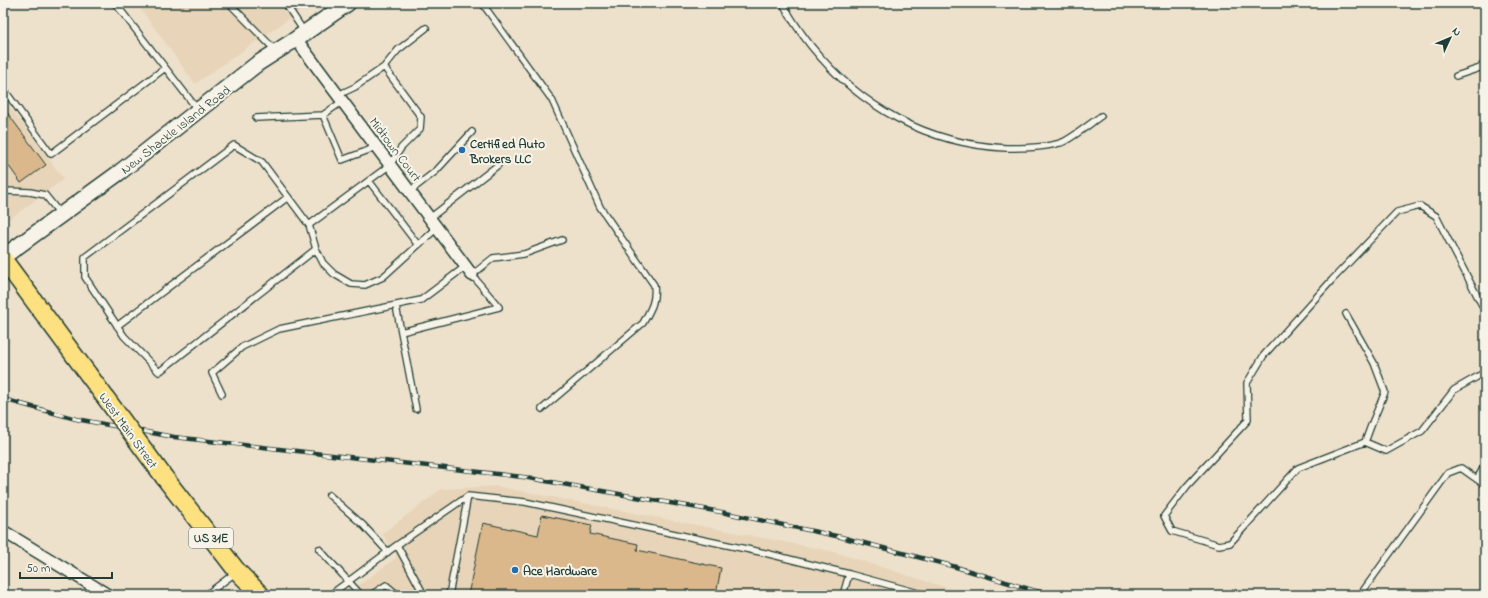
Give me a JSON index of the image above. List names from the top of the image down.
{
  "streets": {
    "main road": ["New Shackle Island Road", "West Main Street", "US 31E"],
    "street": ["Midtown Court"]
  },
  "crossings": [
    ["New Shackle Island Road", "Midtown Court"],
    ["New Shackle Island Road", "West Main Street"]
  ],
  "places": ["Certified Auto Brokers LLC", "Ace Hardware"],
  "scale_bar": "50 m",
  "north": "top right"
}
